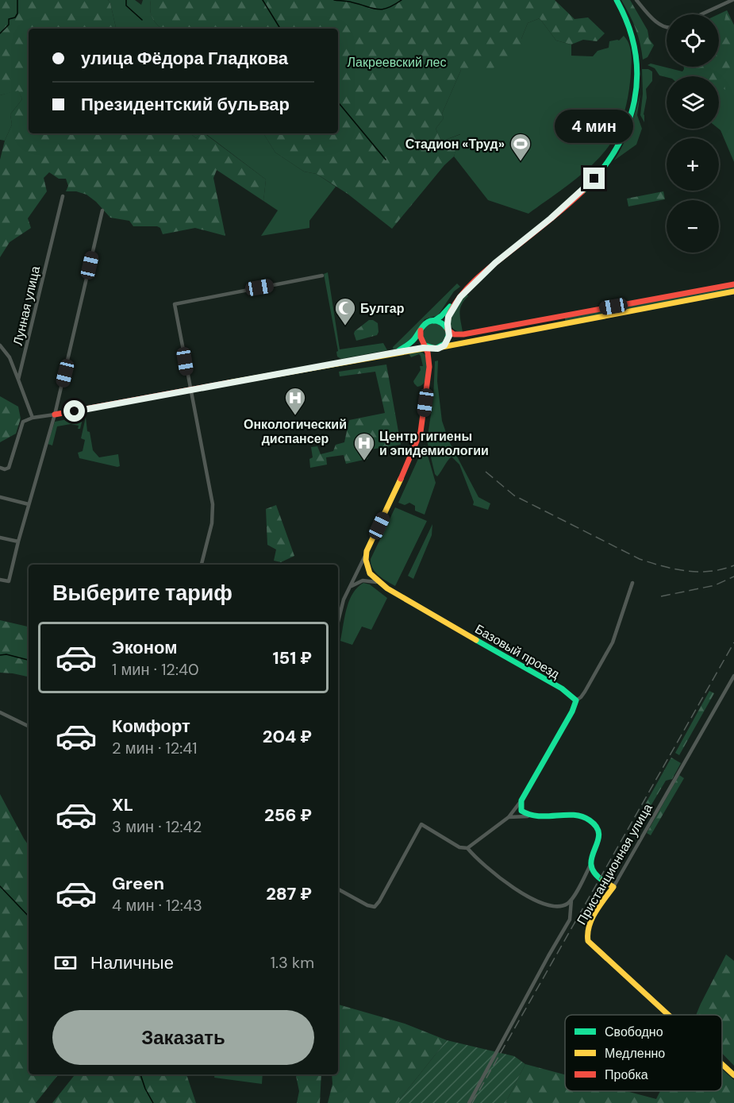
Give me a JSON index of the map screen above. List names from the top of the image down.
{
  "streets": {
    "main road": ["Базовый проезд", "Пристанционная улица"],
    "street": ["Лунная улица"]
  },
  "parks": ["Лакреевский лес"],
  "places": {
    "sports": ["Стадион «Труд»"],
    "mosque": ["Булгар"],
    "hospital": ["Онкологический диспансер", "Центр гигиены и эпидемиологии"]
  },
  "legend": ["Свободно", "Медленно", "Пробка"],
  "page": {
    "map_buttons": ["+", "−"],
    "banner": ["улица Фёдора Гладкова", "Президентский бульвар"],
    "bubble": "4 мин",
    "heading": "Выберите тариф",
    "list": [
      {
        "name": "Эконом",
        "note": "1 мин · 12:40",
        "value": "151 ₽"
      },
      {
        "name": "Комфорт",
        "note": "2 мин · 12:41",
        "value": "204 ₽"
      },
      {
        "name": "XL",
        "note": "3 мин · 12:42",
        "value": "256 ₽"
      },
      {
        "name": "Green",
        "note": "4 мин · 12:43",
        "value": "287 ₽"
      }
    ],
    "pay": ["Наличные", "1.3 km"],
    "buttons": "Заказать"
  }
}
